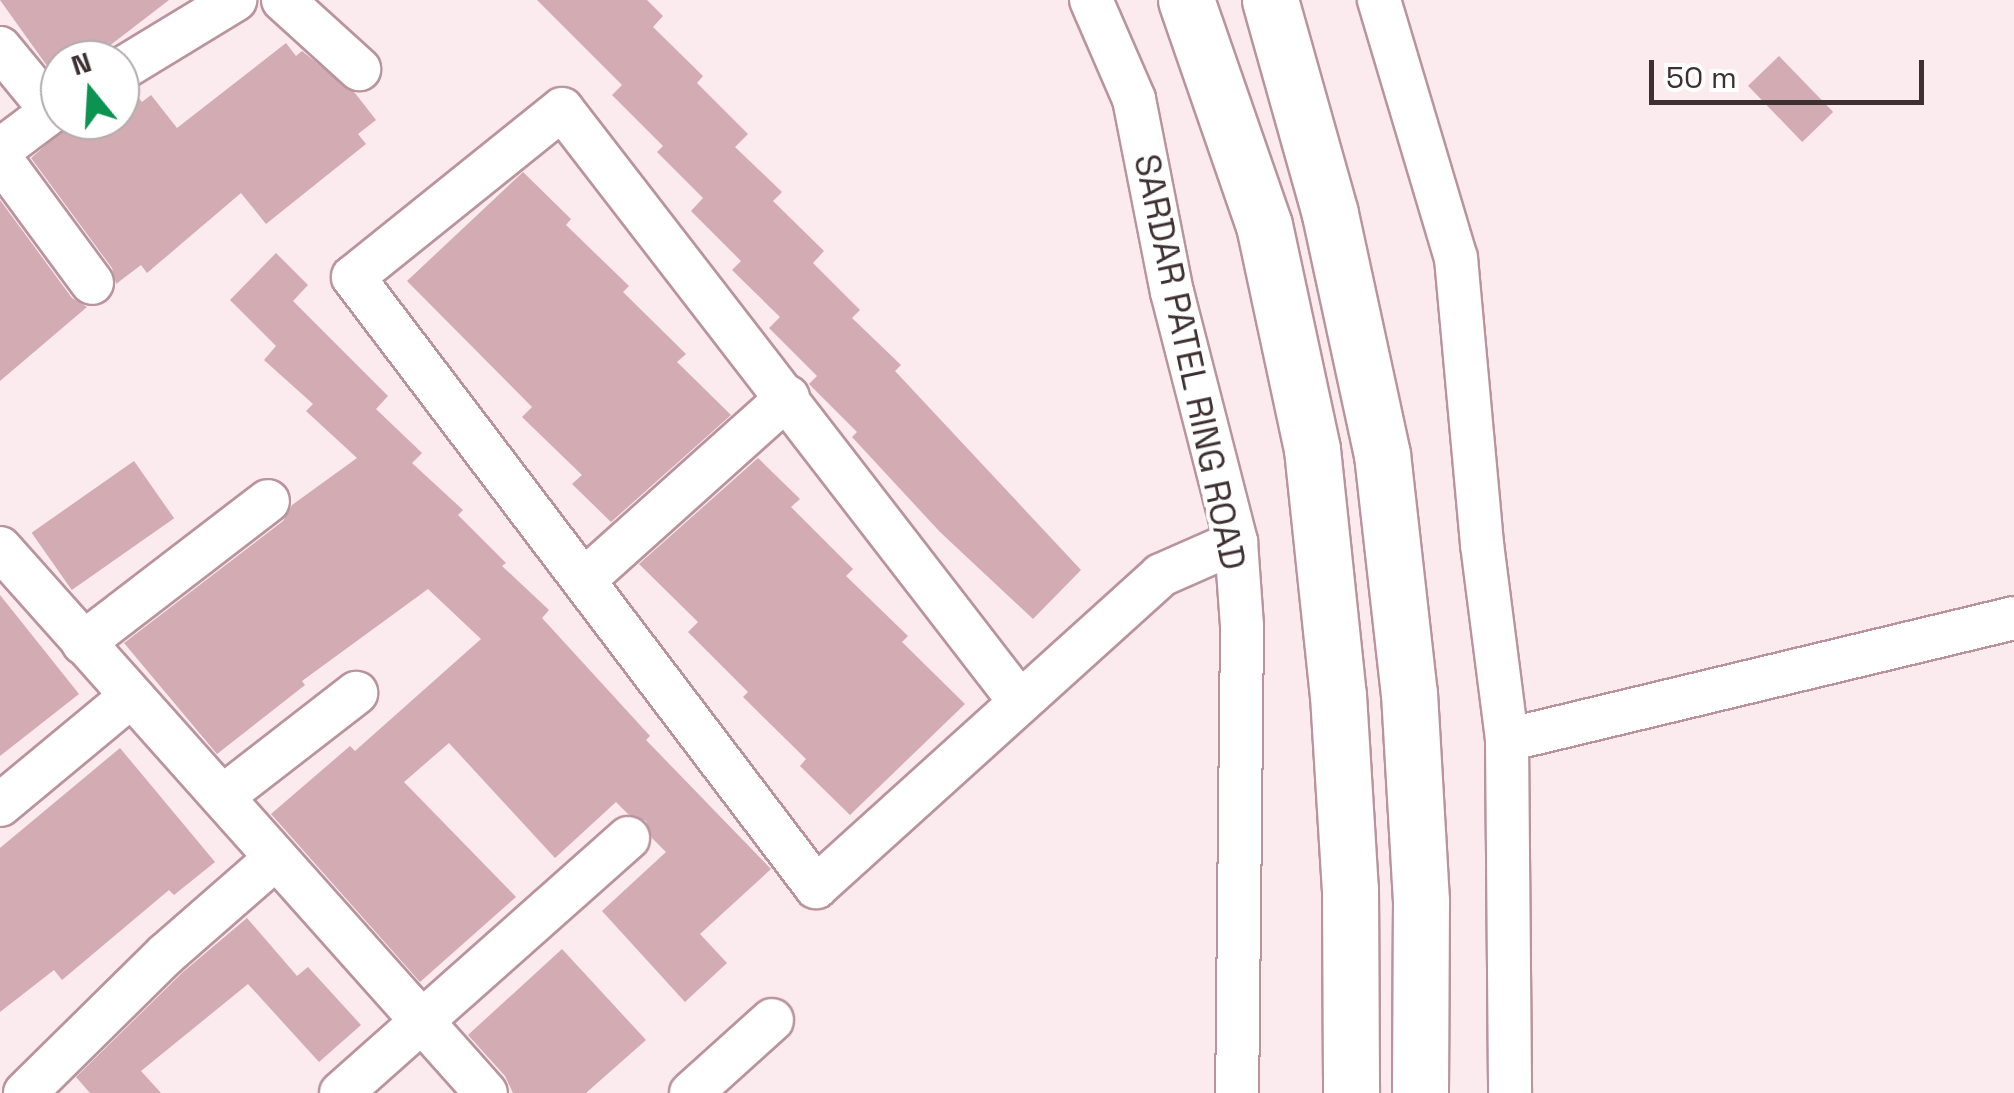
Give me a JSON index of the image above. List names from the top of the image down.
{
  "streets": {
    "street": ["SARDAR PATEL RING ROAD"]
  },
  "scale_bar": "50 m",
  "north": "top"
}
